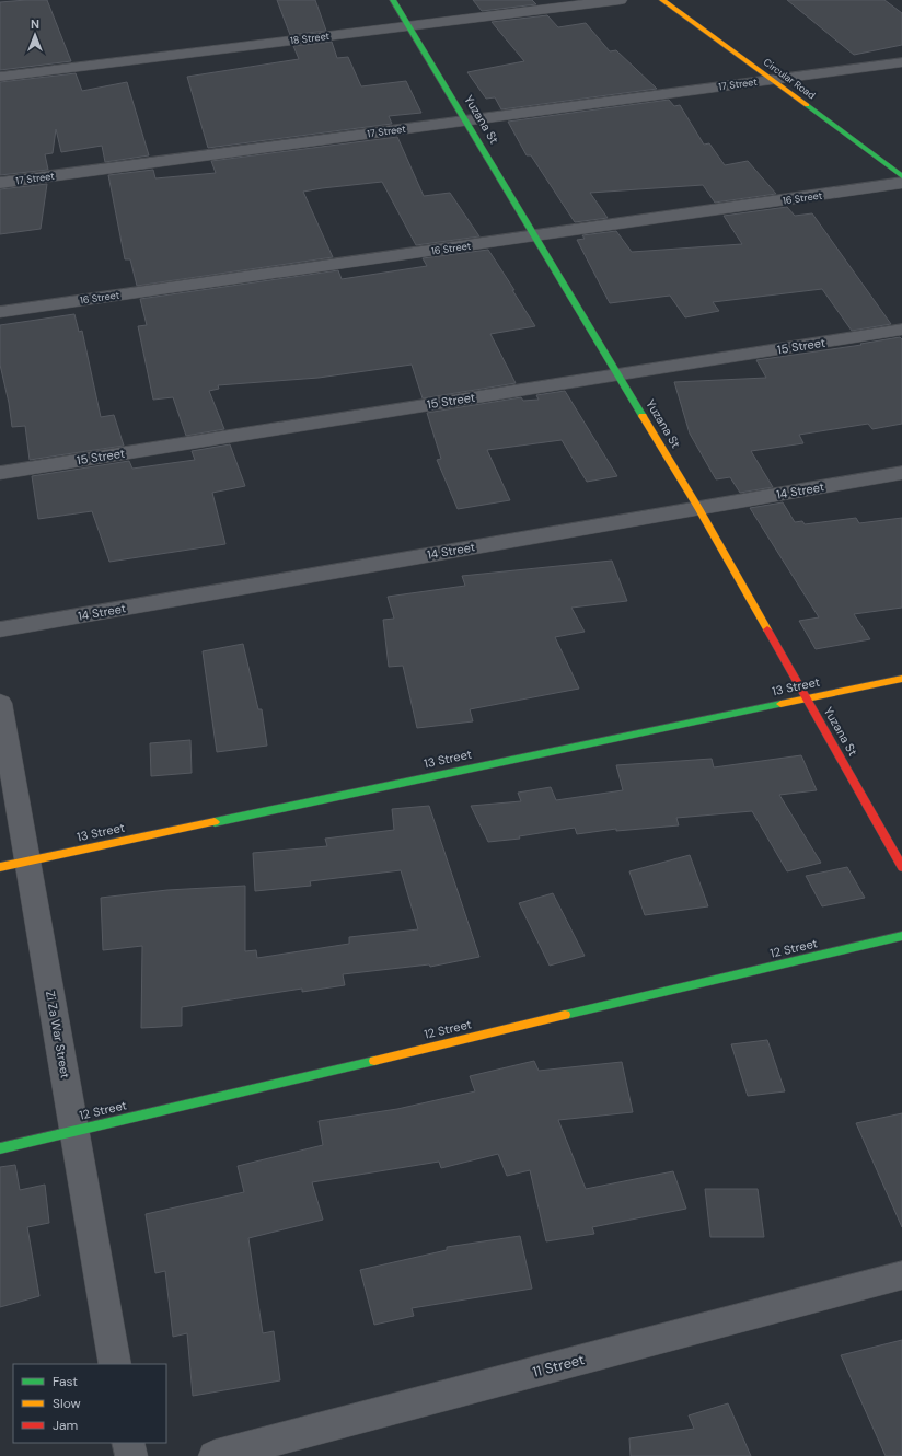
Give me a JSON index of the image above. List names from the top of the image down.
{
  "streets": {
    "street": [
      "18 Street",
      "Circular Road",
      "17 Street",
      "Yuzana St",
      "16 Street",
      "15 Street",
      "14 Street",
      "13 Street",
      "12 Street",
      "Zi Za War Street",
      "11 Street"
    ]
  },
  "crossings": [
    ["18 Street", "Yuzana St"],
    ["Circular Road", "17 Street"],
    ["17 Street", "Yuzana St"],
    ["Yuzana St", "16 Street"],
    ["Yuzana St", "15 Street"],
    ["Yuzana St", "14 Street"],
    ["Yuzana St", "13 Street"],
    ["13 Street", "Zi Za War Street"],
    ["12 Street", "Zi Za War Street"]
  ],
  "legend": ["Fast", "Slow", "Jam"],
  "north": "top"
}
